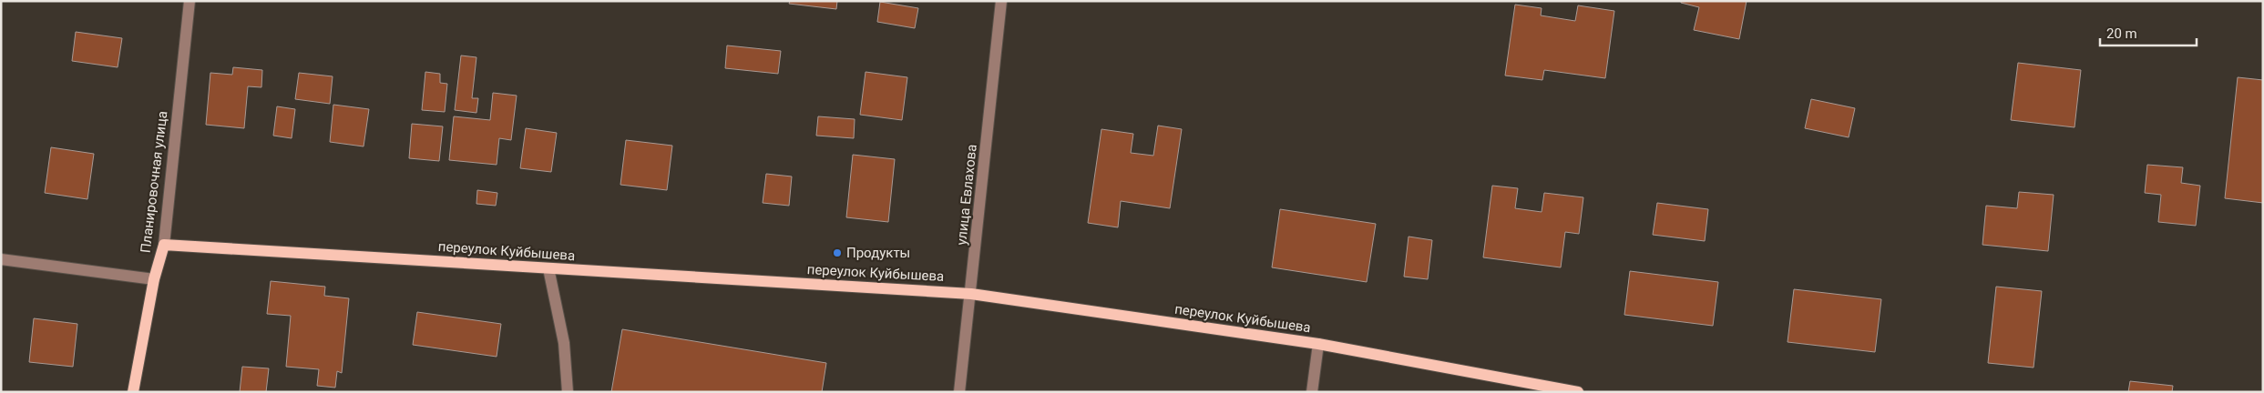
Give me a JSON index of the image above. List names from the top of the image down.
{
  "streets": {
    "main road": ["Планировочная улица", "переулок Куйбышева"],
    "street": ["улица Евлахова"]
  },
  "crossings": [
    ["Планировочная улица", "переулок Куйбышева"],
    ["улица Евлахова", "переулок Куйбышева"]
  ],
  "places": ["Продукты"],
  "scale_bar": "20 m"
}
